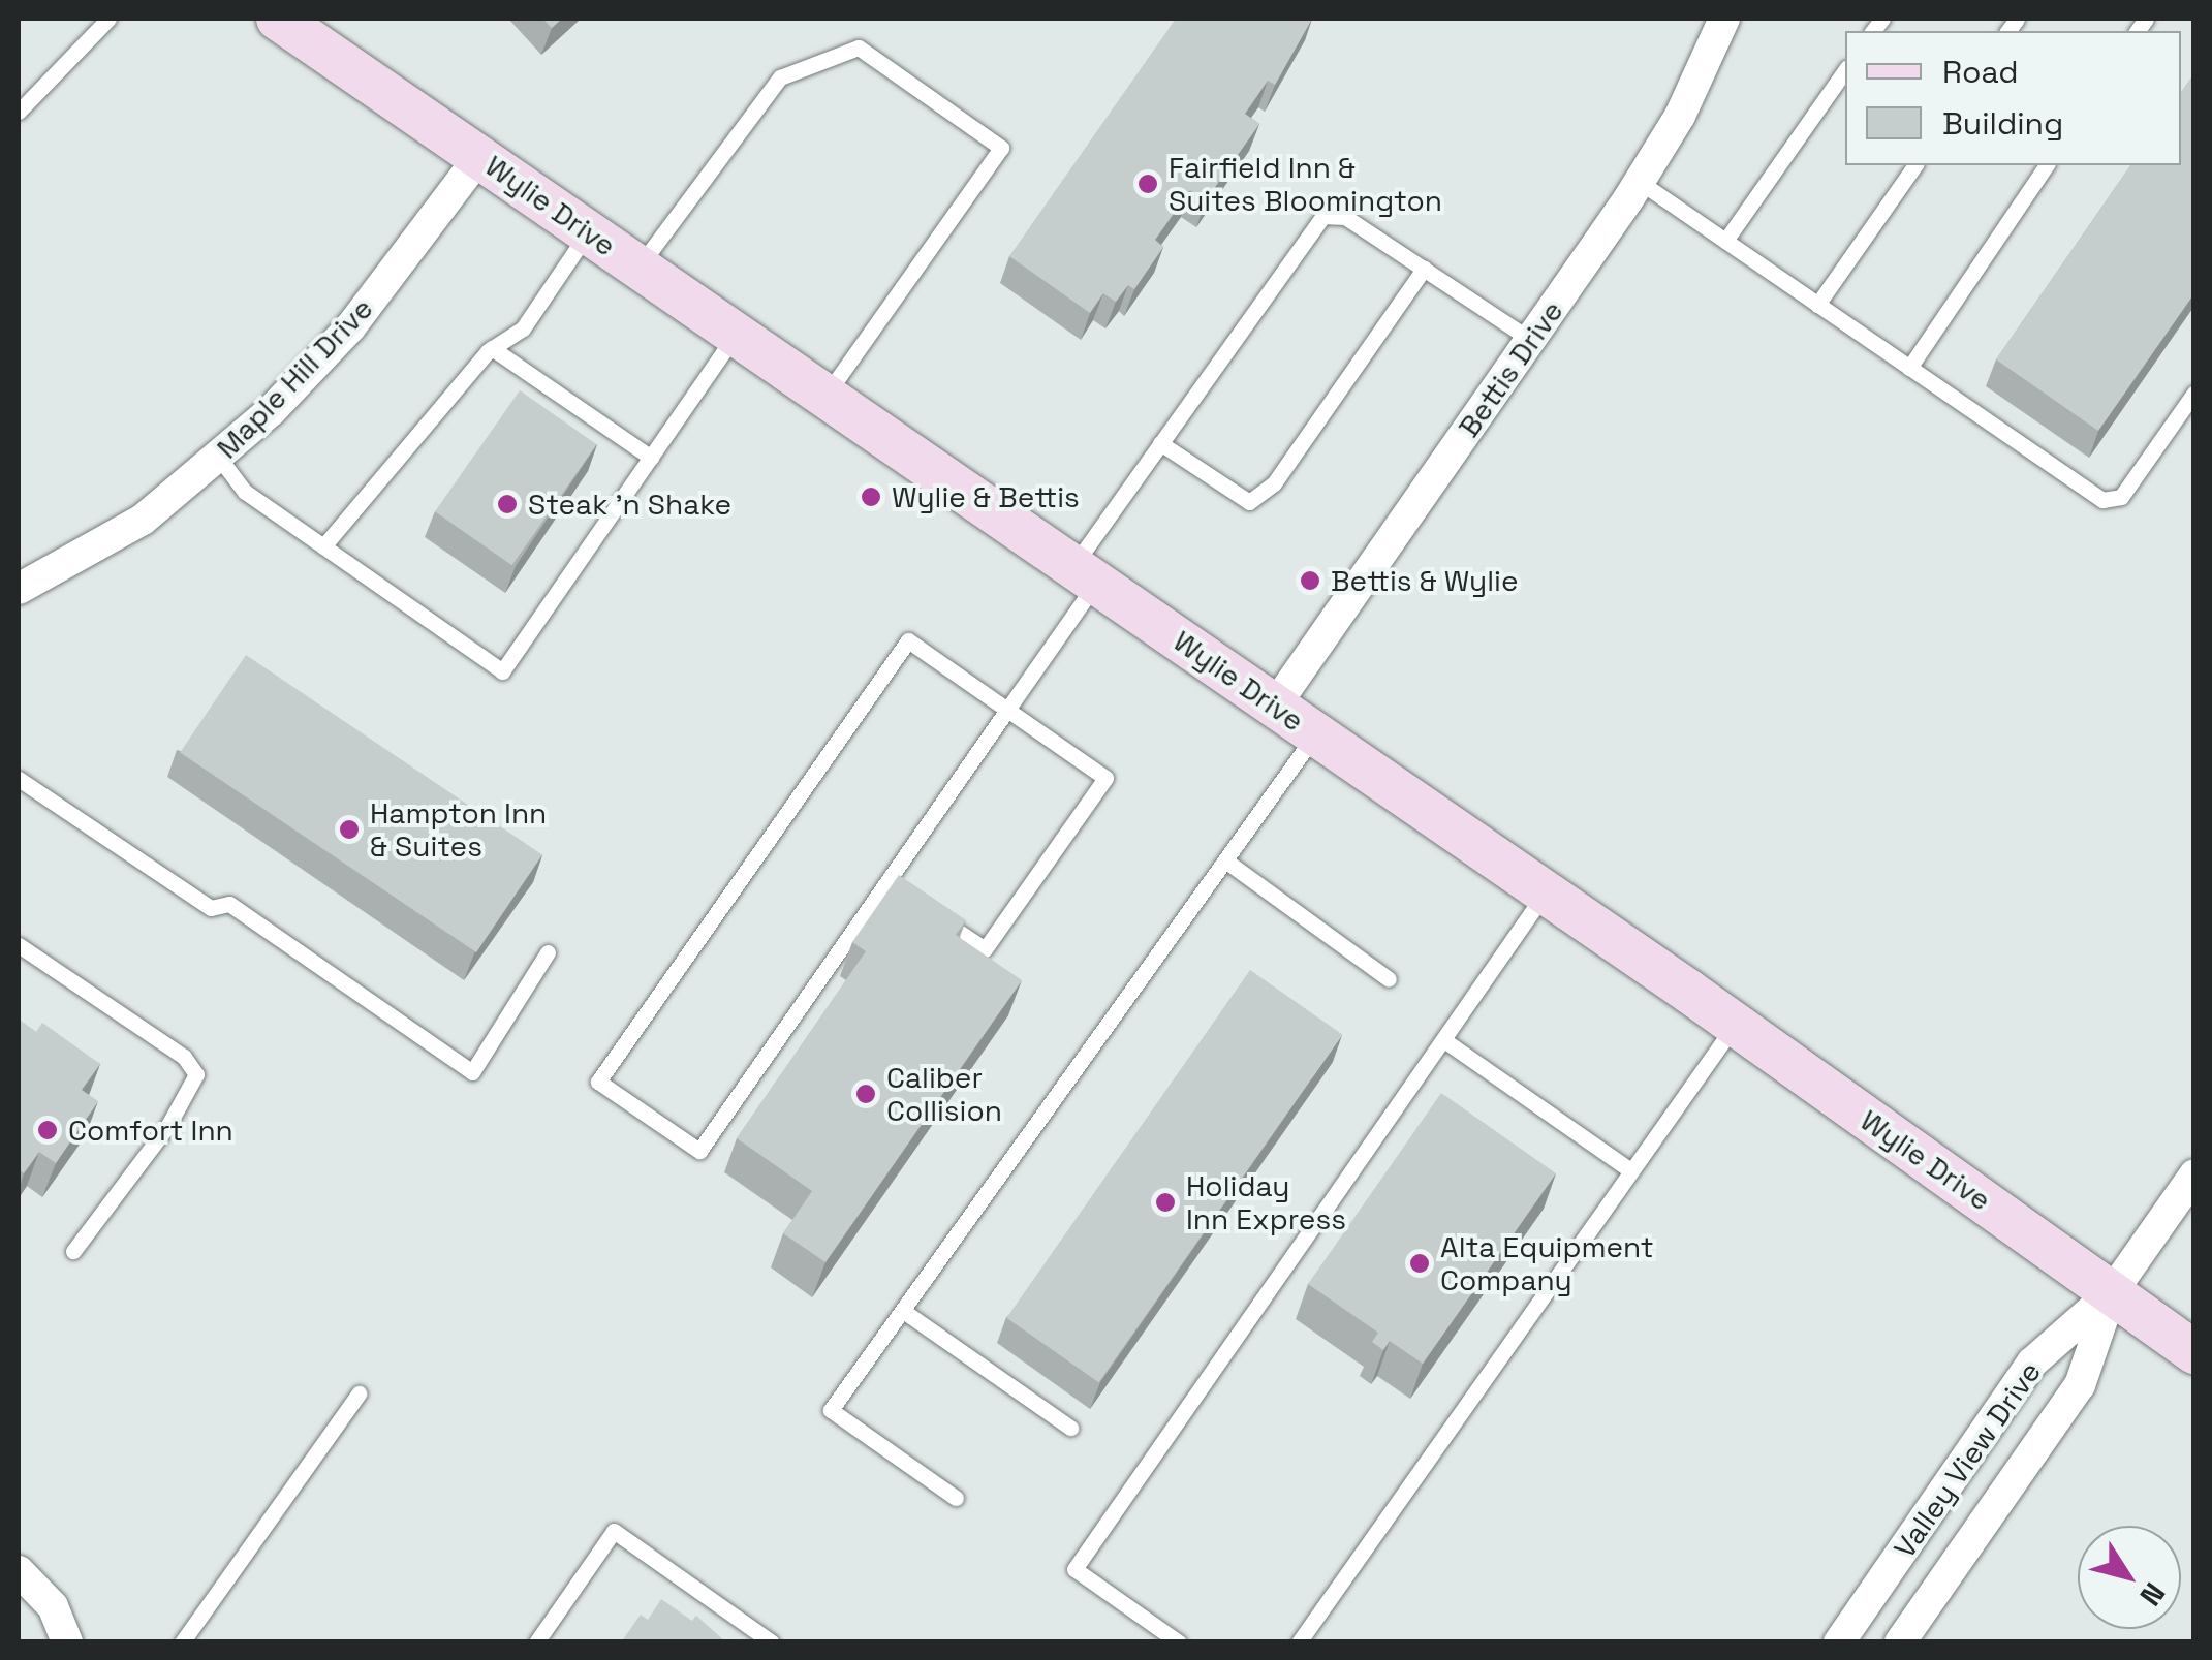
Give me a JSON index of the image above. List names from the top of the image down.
{
  "streets": {
    "main road": ["Wylie Drive"],
    "street": ["Bettis Drive", "Maple Hill Drive", "Valley View Drive"]
  },
  "crossings": [
    ["Wylie Drive", "Bettis Drive"],
    ["Wylie Drive", "Maple Hill Drive"],
    ["Wylie Drive", "Valley View Drive"]
  ],
  "places": [
    "Fairfield Inn & Suites Bloomington",
    "Wylie & Bettis",
    "Steak 'n Shake",
    "Bettis & Wylie",
    "Hampton Inn & Suites",
    "Caliber Collision",
    "Comfort Inn",
    "Holiday Inn Express",
    "Alta Equipment Company"
  ],
  "legend": ["Road", "Building"],
  "north": "bottom right"
}
